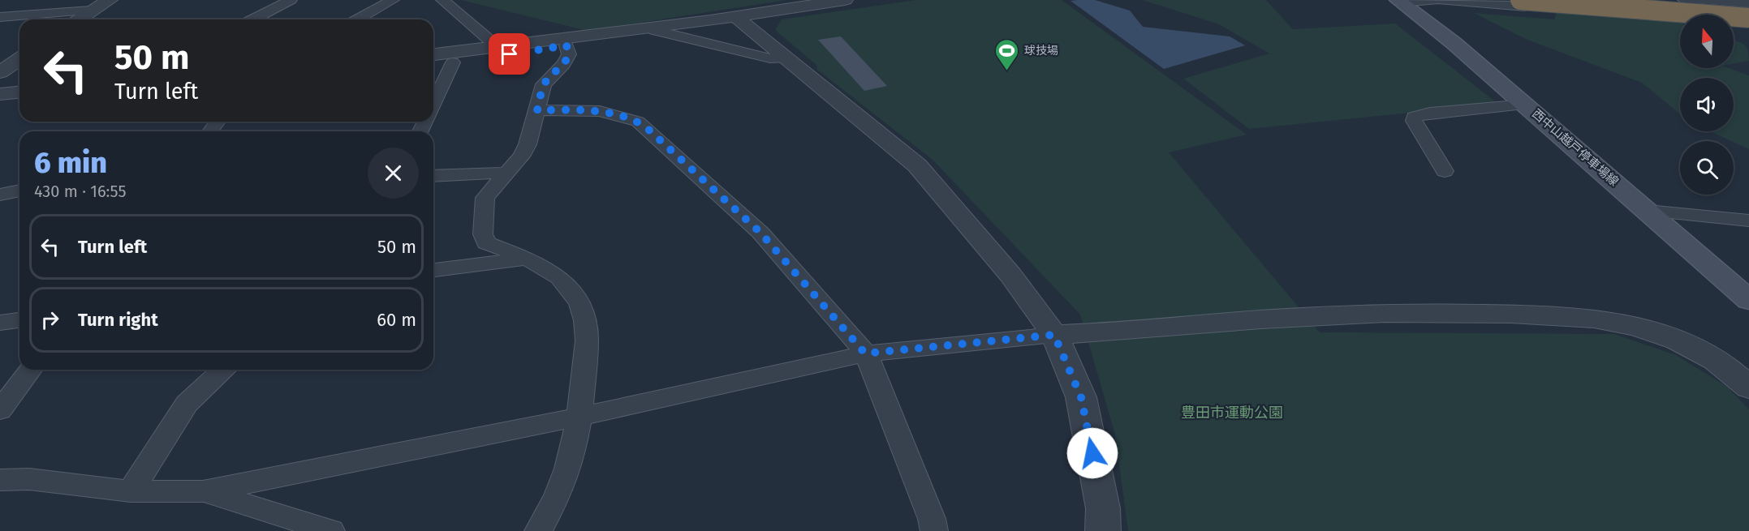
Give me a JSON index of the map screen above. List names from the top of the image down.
{
  "streets": {
    "main road": ["西中山越戸停車場線"]
  },
  "parks": ["豊田市運動公園"],
  "places": {
    "sports": ["球技場"]
  },
  "north": "top",
  "page": {
    "turn": ["50 m", "Turn left"],
    "heading": ["6 min", "430 m · 16:55"],
    "list": [
      {
        "name": "Turn left",
        "value": "50 m"
      },
      {
        "name": "Turn right",
        "value": "60 m"
      }
    ]
  }
}
